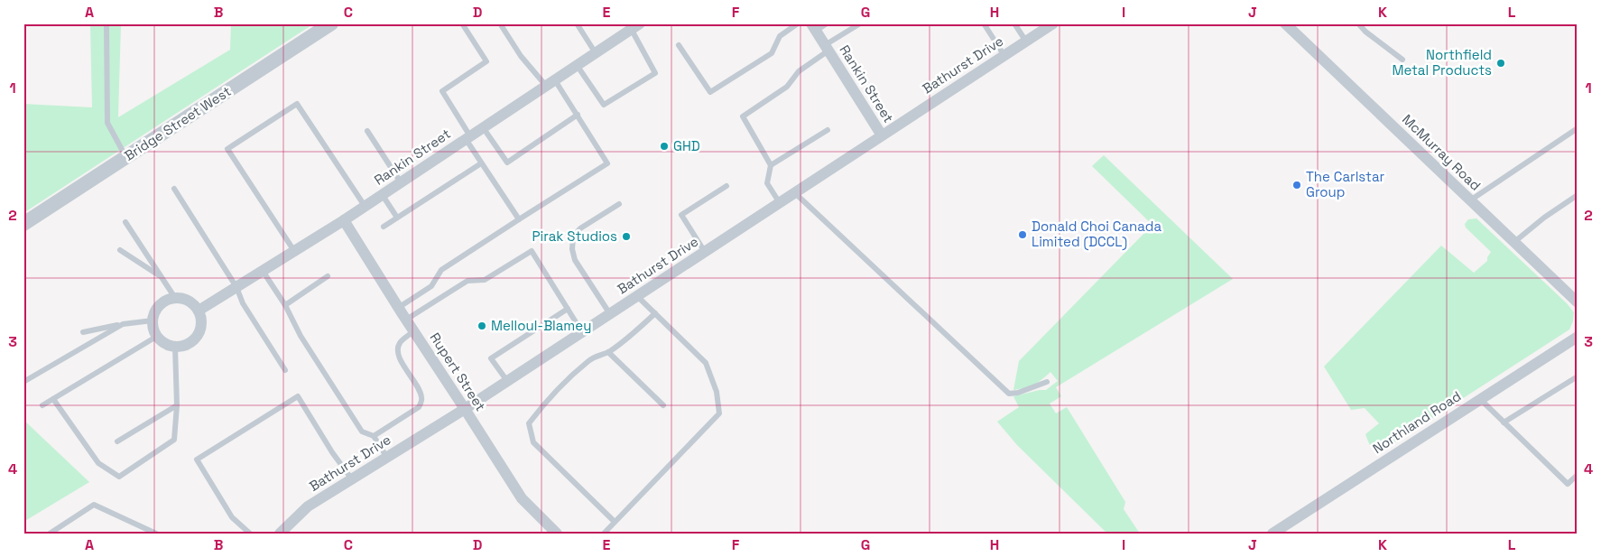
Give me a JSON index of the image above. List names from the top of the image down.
{
  "streets": {
    "street": [
      "Bathurst Drive",
      "Rankin Street",
      "Bridge Street West",
      "McMurray Road",
      "Rupert Street",
      "Northland Road"
    ]
  },
  "crossings": [
    ["Bathurst Drive", "Rankin Street"],
    ["Bathurst Drive", "Rupert Street"],
    ["Rankin Street", "Rupert Street"]
  ],
  "places": [
    "Northfield Metal Products",
    "GHD",
    "The Carlstar Group",
    "Donald Choi Canada Limited (DCCL)",
    "Pirak Studios",
    "Melloul-Blamey"
  ],
  "grid": {
    "columns": [
      "A",
      "B",
      "C",
      "D",
      "E",
      "F",
      "G",
      "H",
      "I",
      "J",
      "K",
      "L"
    ],
    "rows": [
      "1",
      "2",
      "3",
      "4"
    ]
  }
}
